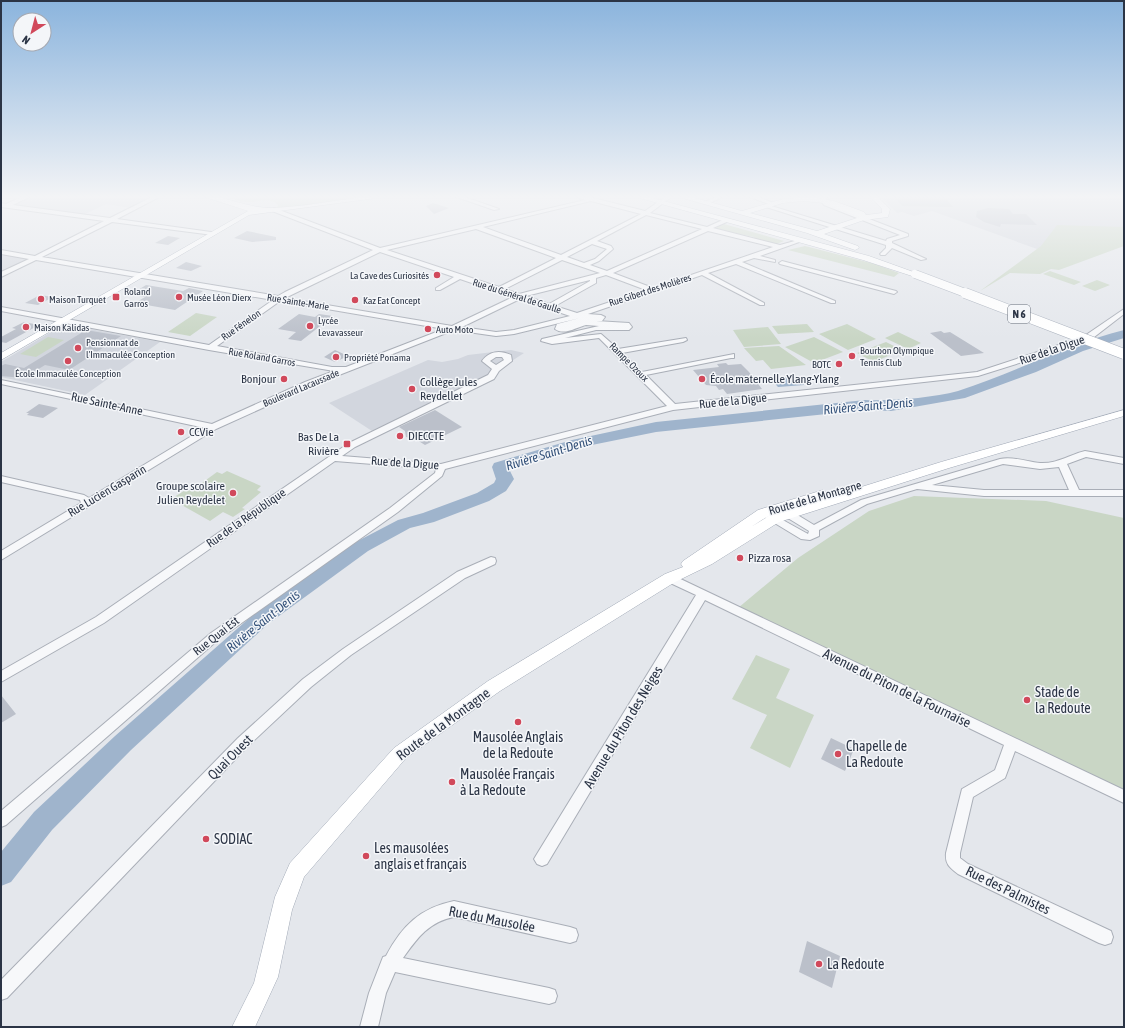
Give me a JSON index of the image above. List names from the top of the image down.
{
  "streets": {
    "main road": ["N 6", "Route de la Montagne"],
    "street": [
      "Rue Gibert des Molières",
      "Rue du Général de Gaulle",
      "Rue Sainte-Marie",
      "Rue Fénelon",
      "Rue de la Digue",
      "Rue Roland Garros",
      "Rampe Ozoux",
      "Boulevard Lacaussade",
      "Rue Sainte-Anne",
      "Rue Lucien Gasparin",
      "Rue de la République",
      "Rue Quai Est",
      "Avenue du Piton de la Fournaise",
      "Avenue du Piton des Neiges",
      "Quai Ouest",
      "Rue des Palmistes",
      "Rue du Mausolée"
    ]
  },
  "crossings": [
    ["Rue Gibert des Molières", "Rue du Général de Gaulle"],
    ["Rue Gibert des Molières", "Rampe Ozoux"],
    ["Rue Gibert des Molières", "Boulevard Lacaussade"],
    ["Rue du Général de Gaulle", "Rue Fénelon"],
    ["Rue du Général de Gaulle", "Rampe Ozoux"],
    ["Rue du Général de Gaulle", "Boulevard Lacaussade"],
    ["Rue Sainte-Marie", "Rue Fénelon"],
    ["Rue Sainte-Marie", "Boulevard Lacaussade"],
    ["Rue Fénelon", "Rue Roland Garros"],
    ["Rue de la Digue", "Rampe Ozoux"],
    ["Rue de la Digue", "Rue de la République"],
    ["Rue de la Digue", "Rue Quai Est"],
    ["Rue Roland Garros", "Boulevard Lacaussade"],
    ["Rampe Ozoux", "Boulevard Lacaussade"],
    ["Boulevard Lacaussade", "Rue Sainte-Anne"],
    ["Boulevard Lacaussade", "Rue Lucien Gasparin"],
    ["Rue Sainte-Anne", "Rue Lucien Gasparin"],
    ["Route de la Montagne", "Avenue du Piton de la Fournaise"],
    ["Avenue du Piton de la Fournaise", "Avenue du Piton des Neiges"],
    ["Avenue du Piton de la Fournaise", "Rue des Palmistes"]
  ],
  "water": ["Rivière Saint-Denis"],
  "places": {
    "other": [
      "La Cave des Curiosités",
      "Musée Léon Dierx",
      "Maison Turquet",
      "Kaz Eat Concept",
      "Lycée Levavasseur",
      "Maison Kalidas",
      "Auto Moto",
      "Pensionnat de l'Immaculée Conception",
      "Bourbon Olympique Tennis Club",
      "Propriété Ponama",
      "École Immaculée Conception",
      "BOTC",
      "Bonjour",
      "École maternelle Ylang-Ylang",
      "Collège Jules Reydellet",
      "CCVie",
      "DIECCTE",
      "Groupe scolaire Julien Reydelet",
      "Pizza rosa",
      "Stade de la Redoute",
      "Mausolée Anglais de la Redoute",
      "Chapelle de La Redoute",
      "Mausolée Français à La Redoute",
      "SODIAC",
      "Les mausolées anglais et français",
      "La Redoute"
    ],
    "transit": ["Roland Garros", "Bas De La Rivière"]
  },
  "north": "bottom left"
}
